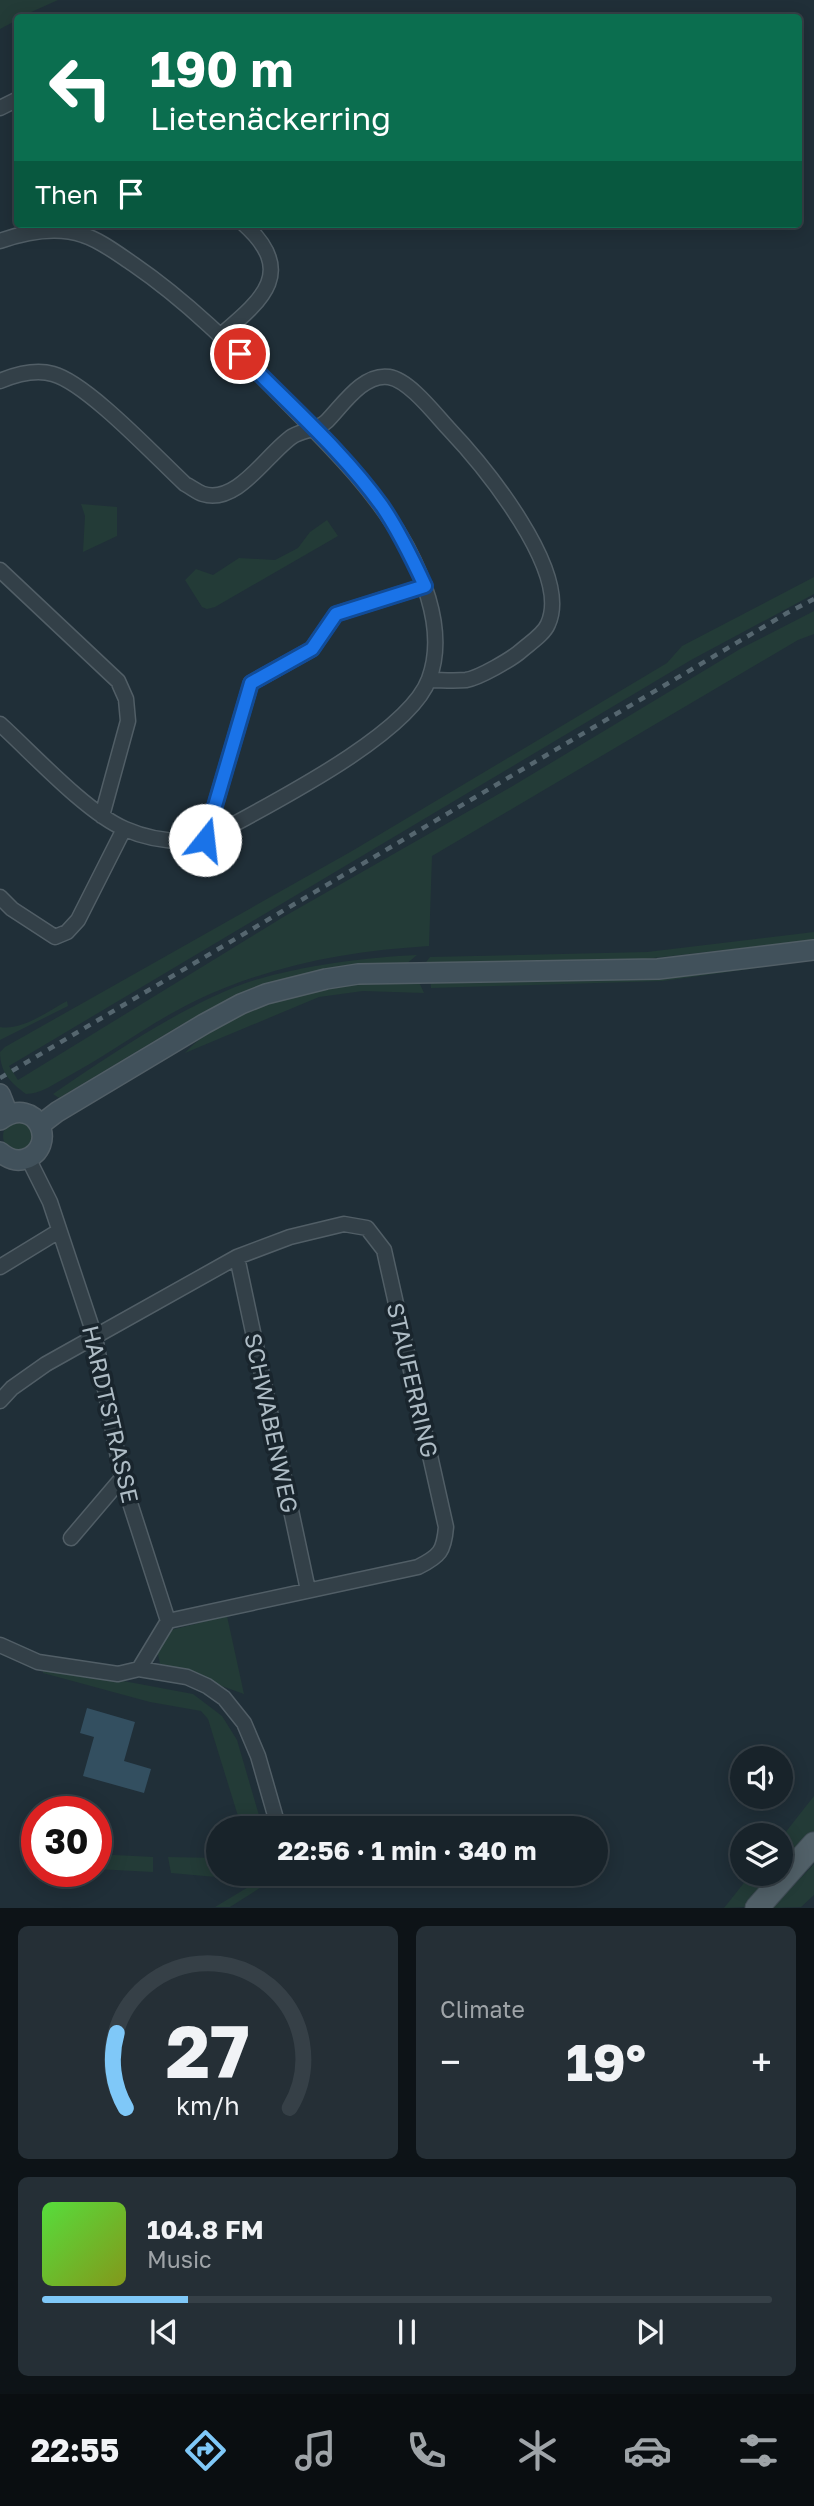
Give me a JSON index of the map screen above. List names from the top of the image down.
{
  "streets": {
    "street": ["STAUFERRING", "HARDTSTRASSE", "SCHWABENWEG"]
  },
  "crossings": [
    ["STAUFERRING", "HARDTSTRASSE"],
    ["STAUFERRING", "SCHWABENWEG"]
  ],
  "page": {
    "turn": ["190 m", "Lietenäckerring"],
    "then": "Then",
    "limit": "30",
    "trip": "22:56 · 1 min · 340 m",
    "tile": "Climate",
    "heat": ["−", "19°", "+"],
    "song": ["104.8 FM", "Music"],
    "tabs": "22:55",
    "gauge": ["27", "km/h"]
  }
}
